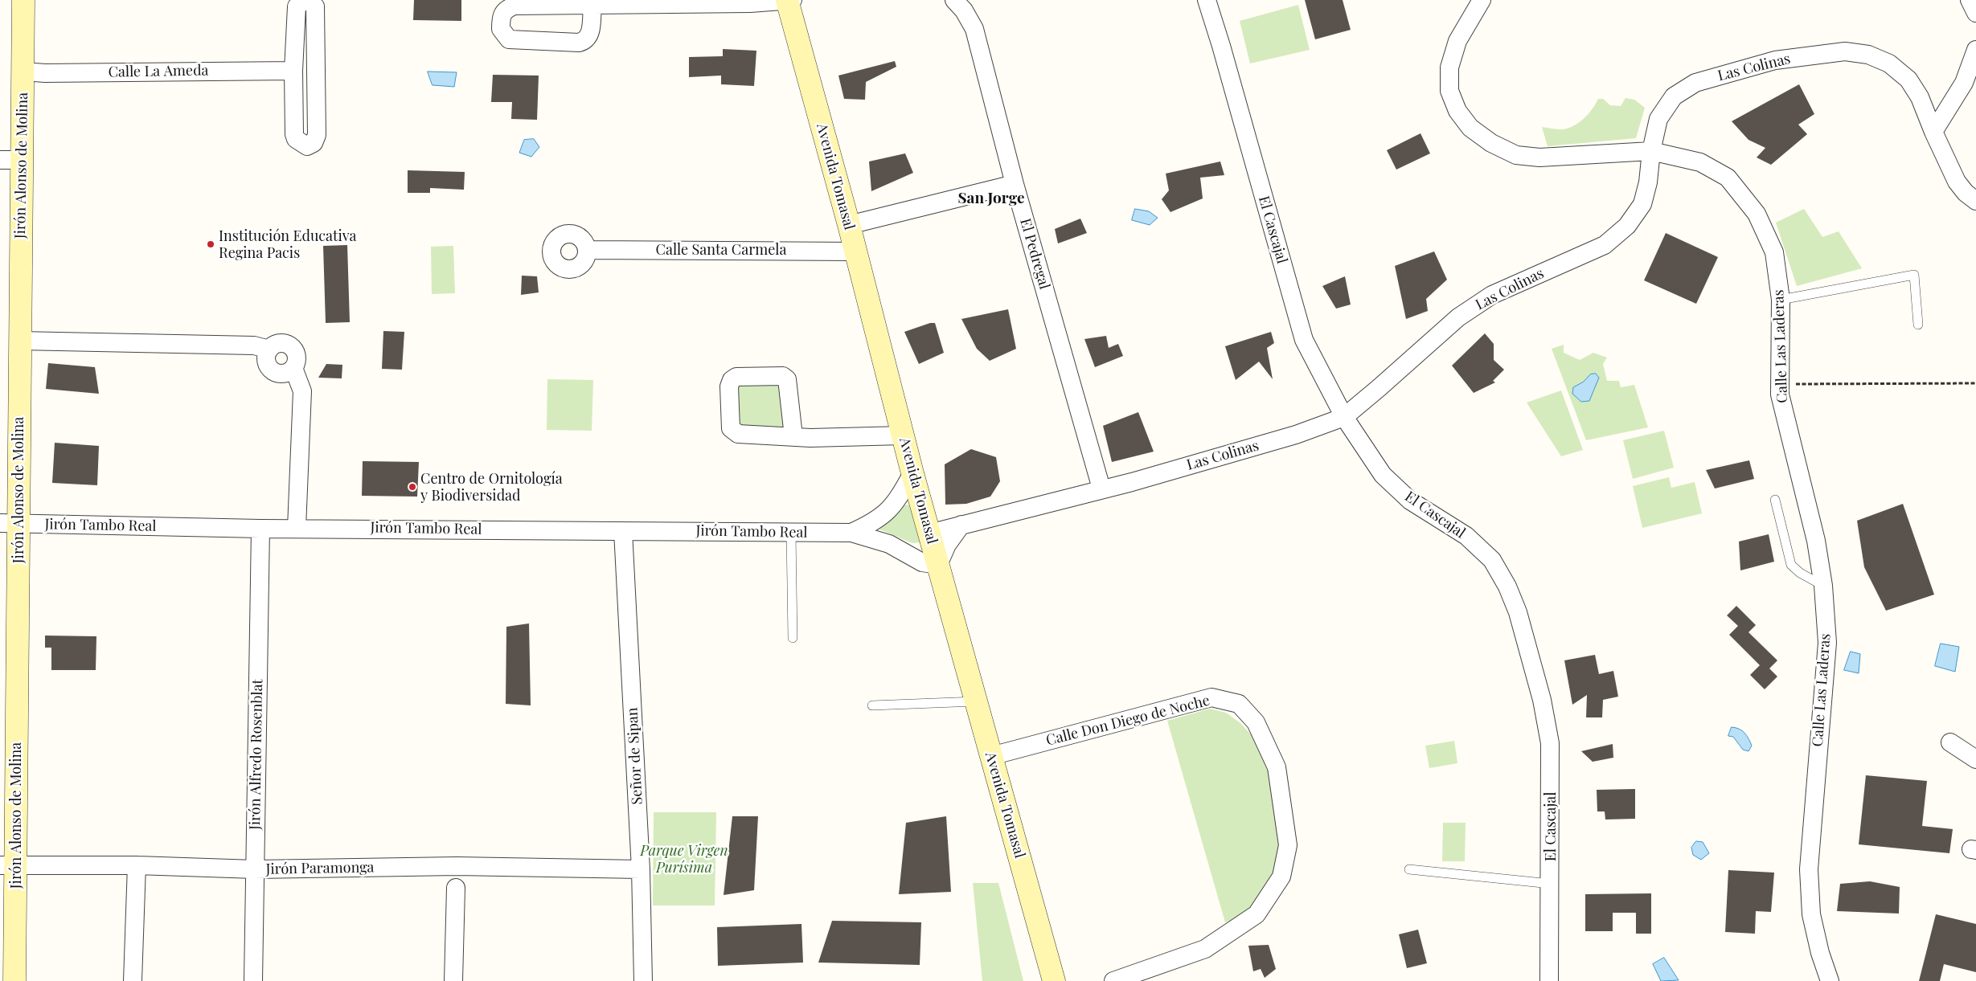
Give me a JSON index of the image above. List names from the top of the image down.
{
  "streets": {
    "street": [
      "Las Colinas",
      "Calle La Ameda",
      "Jirón Alonso de Molina",
      "Avenida Tomasal",
      "El Cascajal",
      "Calle Santa Carmela",
      "El Pedregal",
      "Calle Las Laderas",
      "Jirón Tambo Real",
      "Calle Don Diego de Noche",
      "Jirón Alfredo Rosenblat",
      "Señor de Sipan",
      "Jirón Paramonga"
    ]
  },
  "crossings": [
    ["Las Colinas", "Avenida Tomasal"],
    ["Las Colinas", "El Cascajal"],
    ["Las Colinas", "El Pedregal"],
    ["Las Colinas", "Calle Las Laderas"],
    ["Calle La Ameda", "Jirón Alonso de Molina"],
    ["Jirón Alonso de Molina", "Jirón Tambo Real"],
    ["Jirón Alonso de Molina", "Jirón Paramonga"],
    ["Avenida Tomasal", "Calle Santa Carmela"],
    ["Avenida Tomasal", "Jirón Tambo Real"],
    ["Avenida Tomasal", "Calle Don Diego de Noche"],
    ["Jirón Tambo Real", "Jirón Alfredo Rosenblat"],
    ["Jirón Tambo Real", "Señor de Sipan"],
    ["Jirón Alfredo Rosenblat", "Jirón Paramonga"],
    ["Señor de Sipan", "Jirón Paramonga"]
  ],
  "districts": ["San Jorge"],
  "parks": ["Parque Virgen Purísima"],
  "places": ["Institución Educativa Regina Pacis", "Centro de Ornitología y Biodiversidad"]
}
